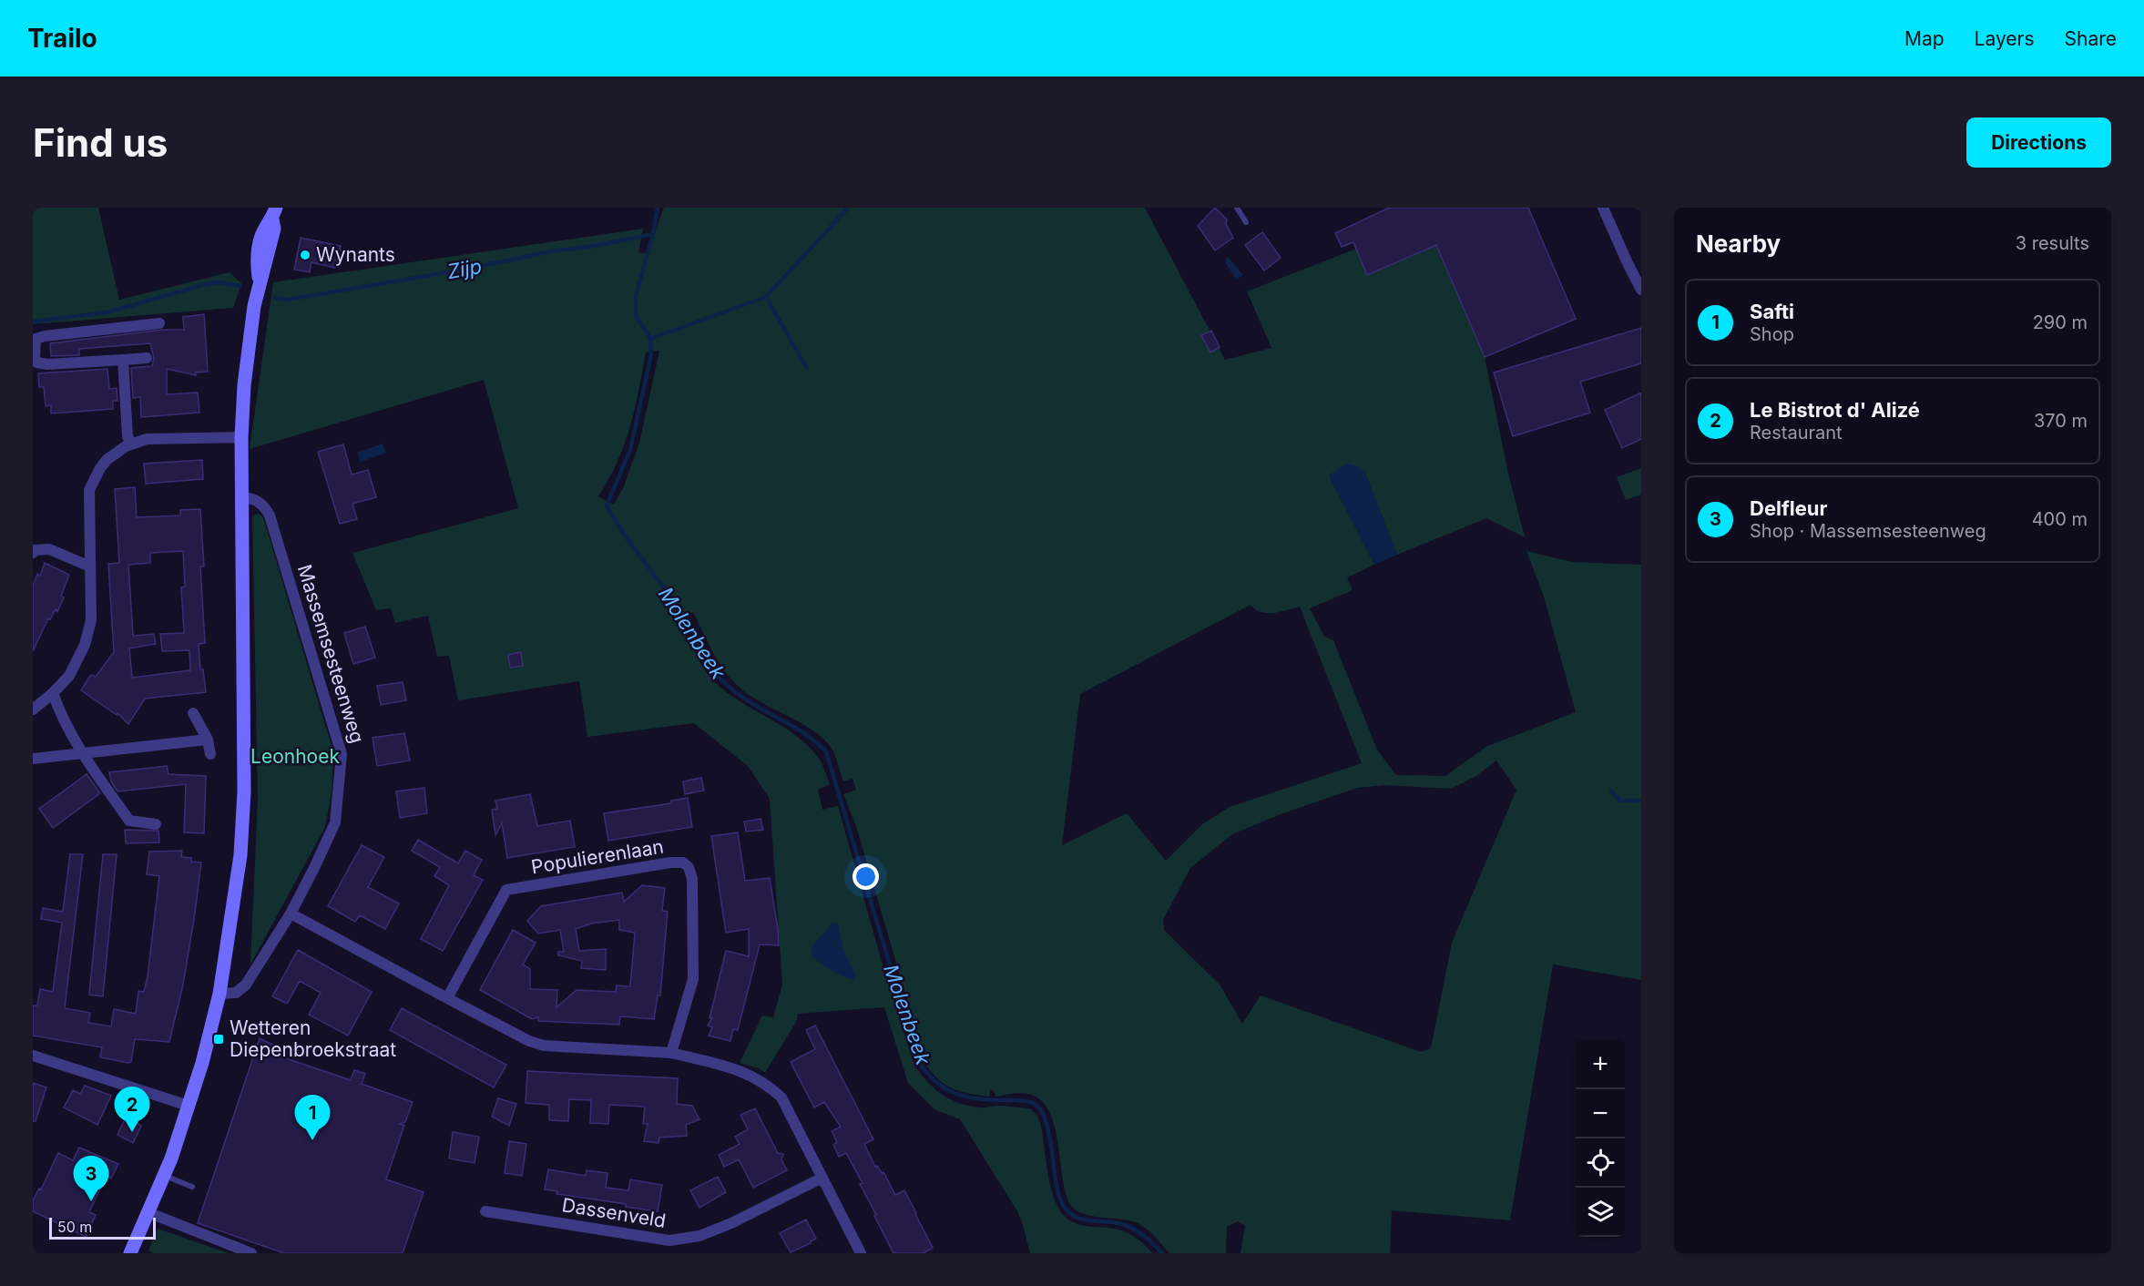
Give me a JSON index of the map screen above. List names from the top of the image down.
{
  "streets": {
    "street": ["Massemsesteenweg", "Populierenlaan", "Dassenveld"]
  },
  "water": ["Zijp", "Molenbeek"],
  "parks": ["Leonhoek"],
  "places": {
    "other": ["Wynants"],
    "transit": ["Wetteren Diepenbroekstraat"]
  },
  "scale_bar": "50 m",
  "page": {
    "header": "Trailo",
    "nav": ["Map", "Layers", "Share"],
    "buttons": "Directions",
    "title": "Find us",
    "heading": ["Nearby", "3 results"],
    "list": [
      {
        "mark": "1",
        "name": "Safti",
        "note": "Shop",
        "value": "290 m"
      },
      {
        "mark": "2",
        "name": "Le Bistrot d' Alizé",
        "note": "Restaurant",
        "value": "370 m"
      },
      {
        "mark": "3",
        "name": "Delfleur",
        "note": "Shop · Massemsesteenweg",
        "value": "400 m"
      }
    ],
    "map_buttons": ["+", "−"],
    "pins": ["2", "1", "3"],
    "scale": "50 m"
  }
}
